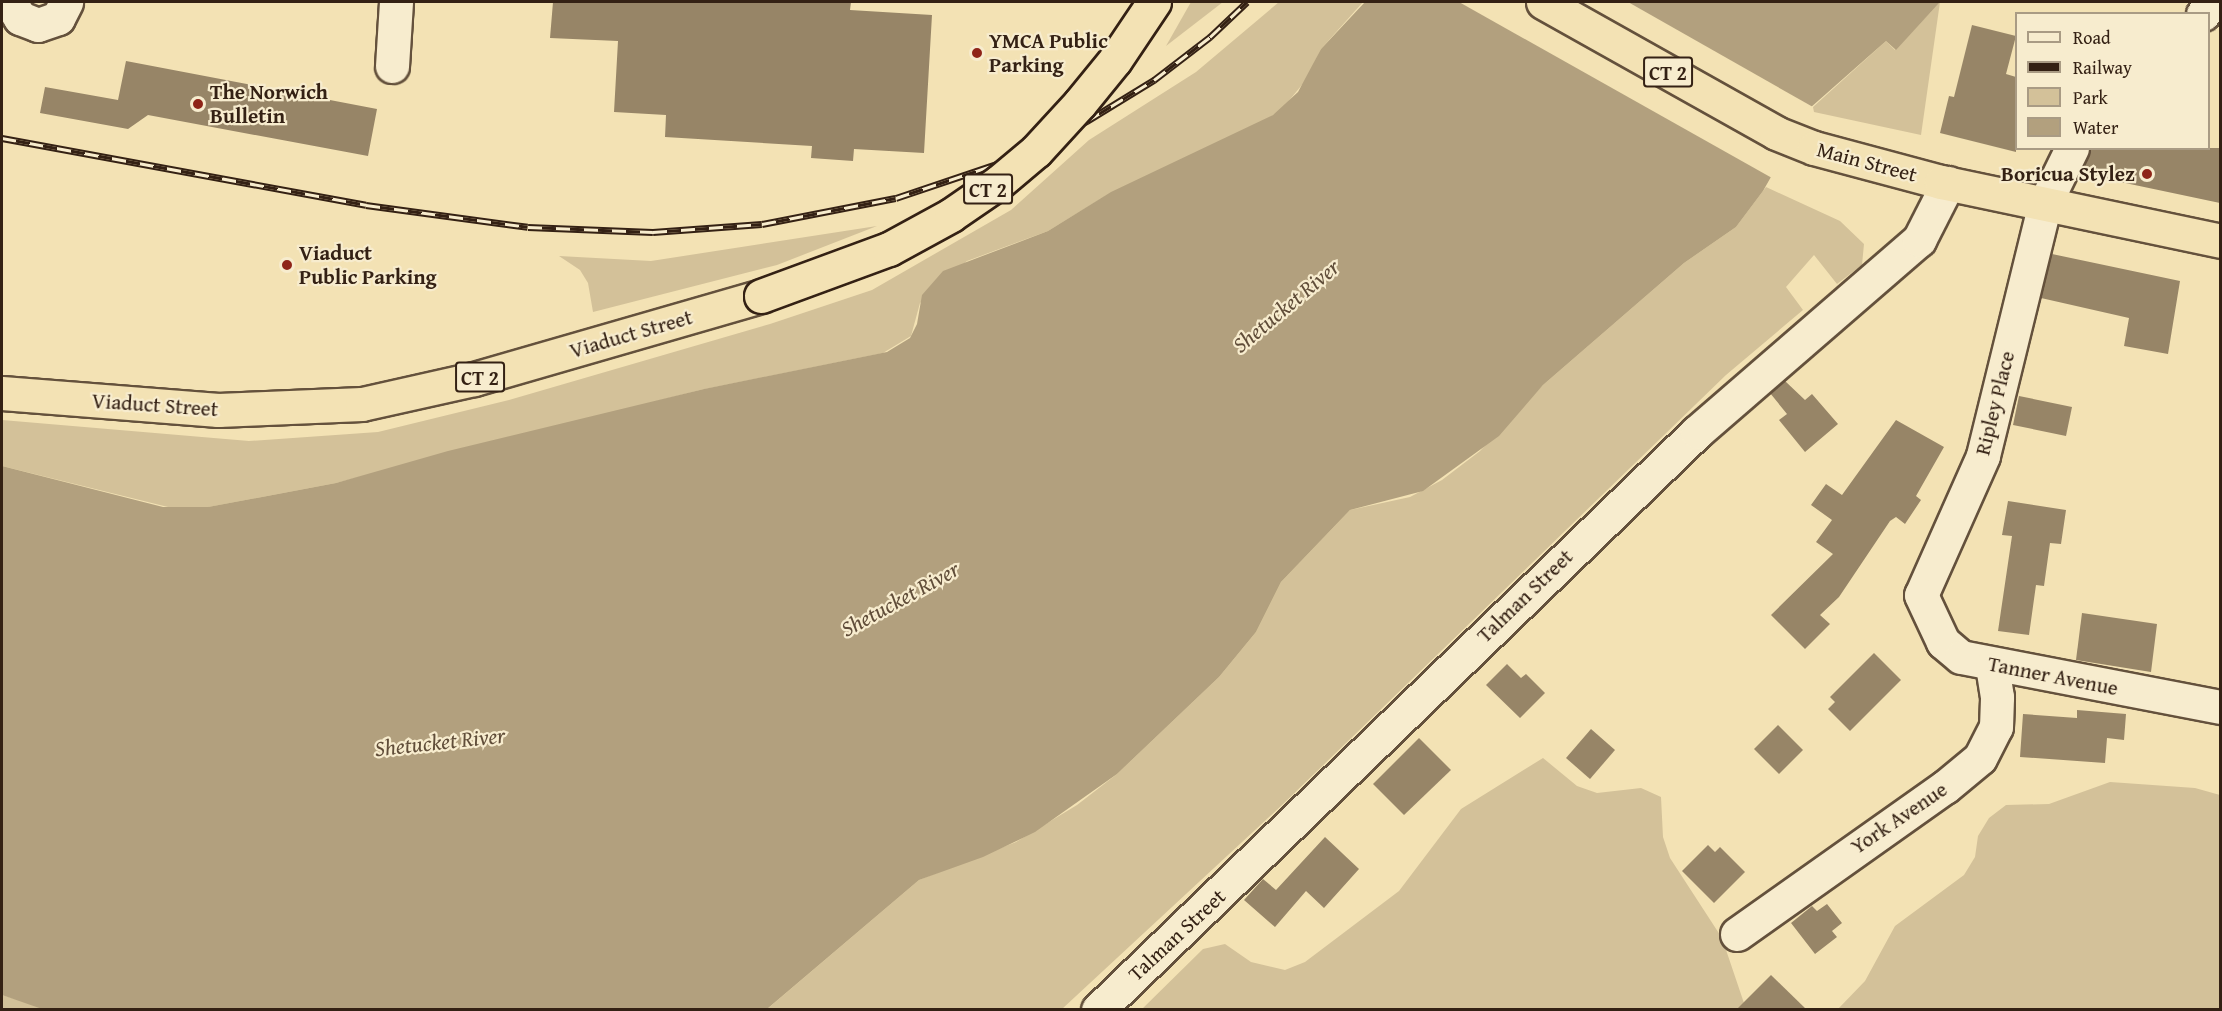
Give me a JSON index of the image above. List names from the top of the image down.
{
  "streets": {
    "highway": ["CT 2", "Main Street", "Viaduct Street"],
    "street": [
      "Ripley Place",
      "Talman Street",
      "Tanner Avenue",
      "York Avenue"
    ]
  },
  "crossings": [
    ["Main Street", "Ripley Place"],
    ["Main Street", "Talman Street"],
    ["Ripley Place", "Tanner Avenue"],
    ["Tanner Avenue", "York Avenue"]
  ],
  "water": ["Shetucket River"],
  "places": [
    "YMCA Public Parking",
    "The Norwich Bulletin",
    "Boricua Stylez",
    "Viaduct Public Parking"
  ],
  "legend": [
    "Road",
    "Railway",
    "Park",
    "Water"
  ]
}
